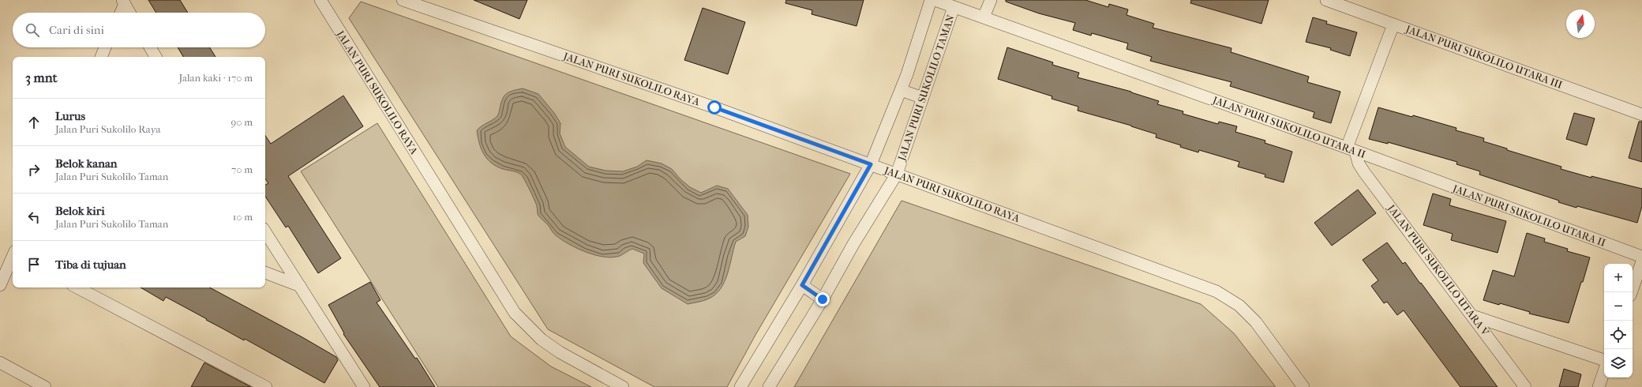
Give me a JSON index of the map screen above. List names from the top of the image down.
{
  "streets": {
    "street": [
      "JALAN PURI SUKOLILO UTARA III",
      "JALAN PURI SUKOLILO RAYA",
      "JALAN PURI SUKOLILO TAMAN",
      "JALAN PURI SUKOLILO UTARA II",
      "JALAN PURI SUKOLILO UTARA V"
    ]
  },
  "crossings": [
    ["JALAN PURI SUKOLILO RAYA", "JALAN PURI SUKOLILO TAMAN"],
    ["JALAN PURI SUKOLILO TAMAN", "JALAN PURI SUKOLILO UTARA II"],
    ["JALAN PURI SUKOLILO UTARA II", "JALAN PURI SUKOLILO UTARA V"]
  ],
  "north": "top",
  "page": {
    "search": "Cari di sini",
    "heading": ["3 mnt", "Jalan kaki · 170 m"],
    "list": [
      ["Lurus", "Jalan Puri Sukolilo Raya", "90 m"],
      ["Belok kanan", "Jalan Puri Sukolilo Taman", "70 m"],
      ["Belok kiri", "Jalan Puri Sukolilo Taman", "10 m"],
      "Tiba di tujuan"
    ],
    "map_buttons": ["+", "−"]
  }
}
